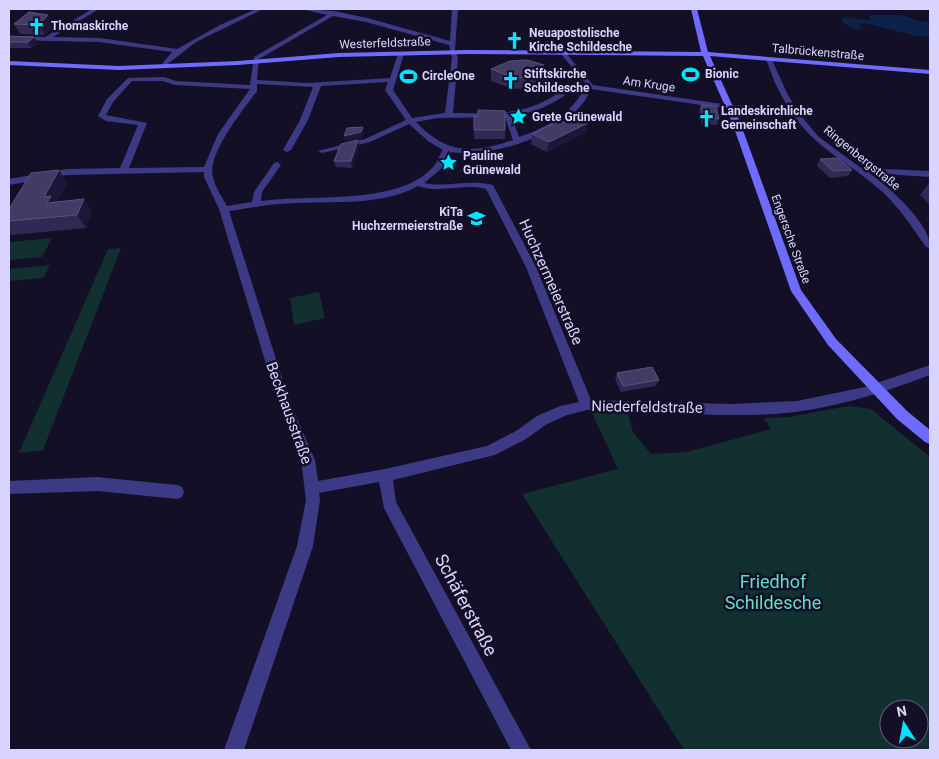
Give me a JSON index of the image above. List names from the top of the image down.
{
  "streets": {
    "main road": ["Westerfeldstraße", "Talbrückenstraße", "Engersche Straße"],
    "street": [
      "Am Kruge",
      "Ringenbergstraße",
      "Huchzermeierstraße",
      "Niederfeldstraße",
      "Beckhausstraße",
      "Schäferstraße"
    ]
  },
  "crossings": [
    ["Westerfeldstraße", "Talbrückenstraße"],
    ["Westerfeldstraße", "Engersche Straße"],
    ["Talbrückenstraße", "Ringenbergstraße"],
    ["Talbrückenstraße", "Engersche Straße"],
    ["Am Kruge", "Ringenbergstraße"],
    ["Am Kruge", "Engersche Straße"],
    ["Engersche Straße", "Niederfeldstraße"],
    ["Huchzermeierstraße", "Niederfeldstraße"],
    ["Niederfeldstraße", "Beckhausstraße"],
    ["Niederfeldstraße", "Schäferstraße"]
  ],
  "parks": ["Friedhof Schildesche"],
  "places": {
    "church": [
      "Thomaskirche",
      "Neuapostolische Kirche Schildesche",
      "Stiftskirche Schildesche",
      "Landeskirchliche Gemeinschaft"
    ],
    "sports": ["Bionic", "CircleOne"],
    "place": ["Grete Grünewald", "Pauline Grünewald"],
    "school or university": ["KiTa Huchzermeierstraße"]
  },
  "north": "top"
}
